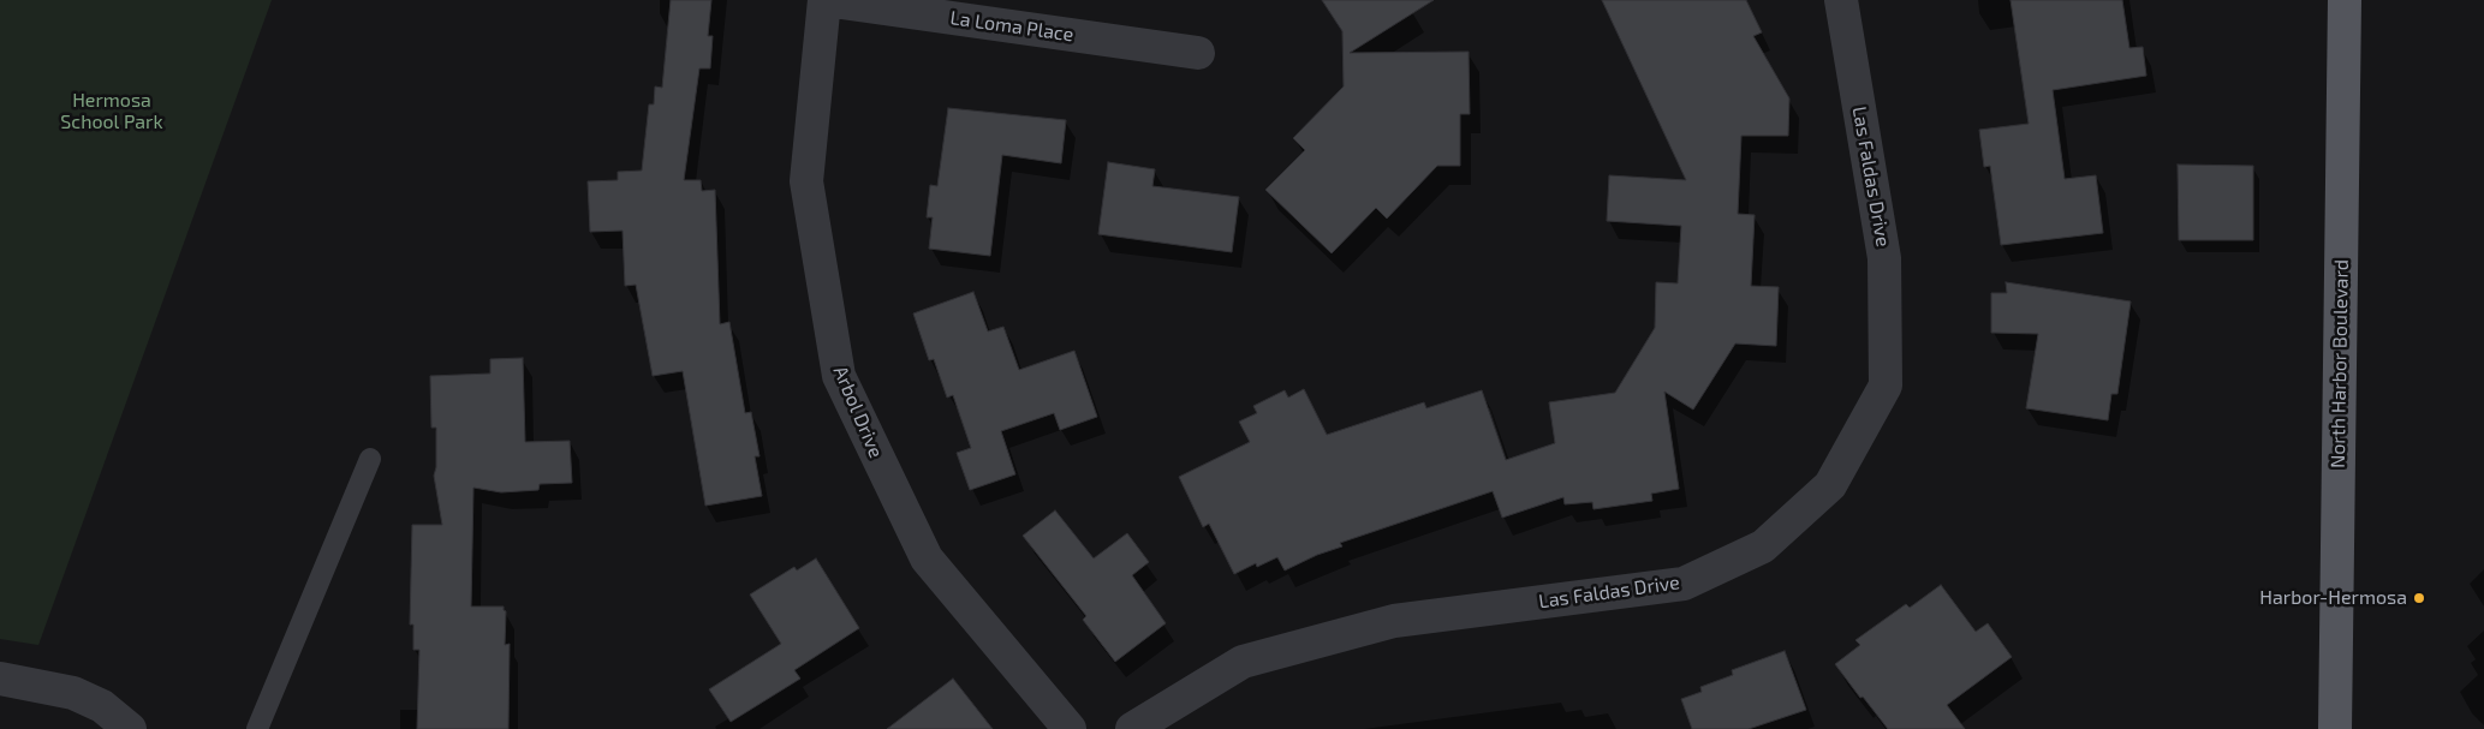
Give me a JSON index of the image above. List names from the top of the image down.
{
  "streets": {
    "main road": ["North Harbor Boulevard"],
    "street": ["La Loma Place", "Las Faldas Drive", "Arbol Drive"]
  },
  "crossings": [
    ["La Loma Place", "Arbol Drive"]
  ],
  "parks": ["Hermosa School Park"],
  "places": ["Harbor-Hermosa"]
}
